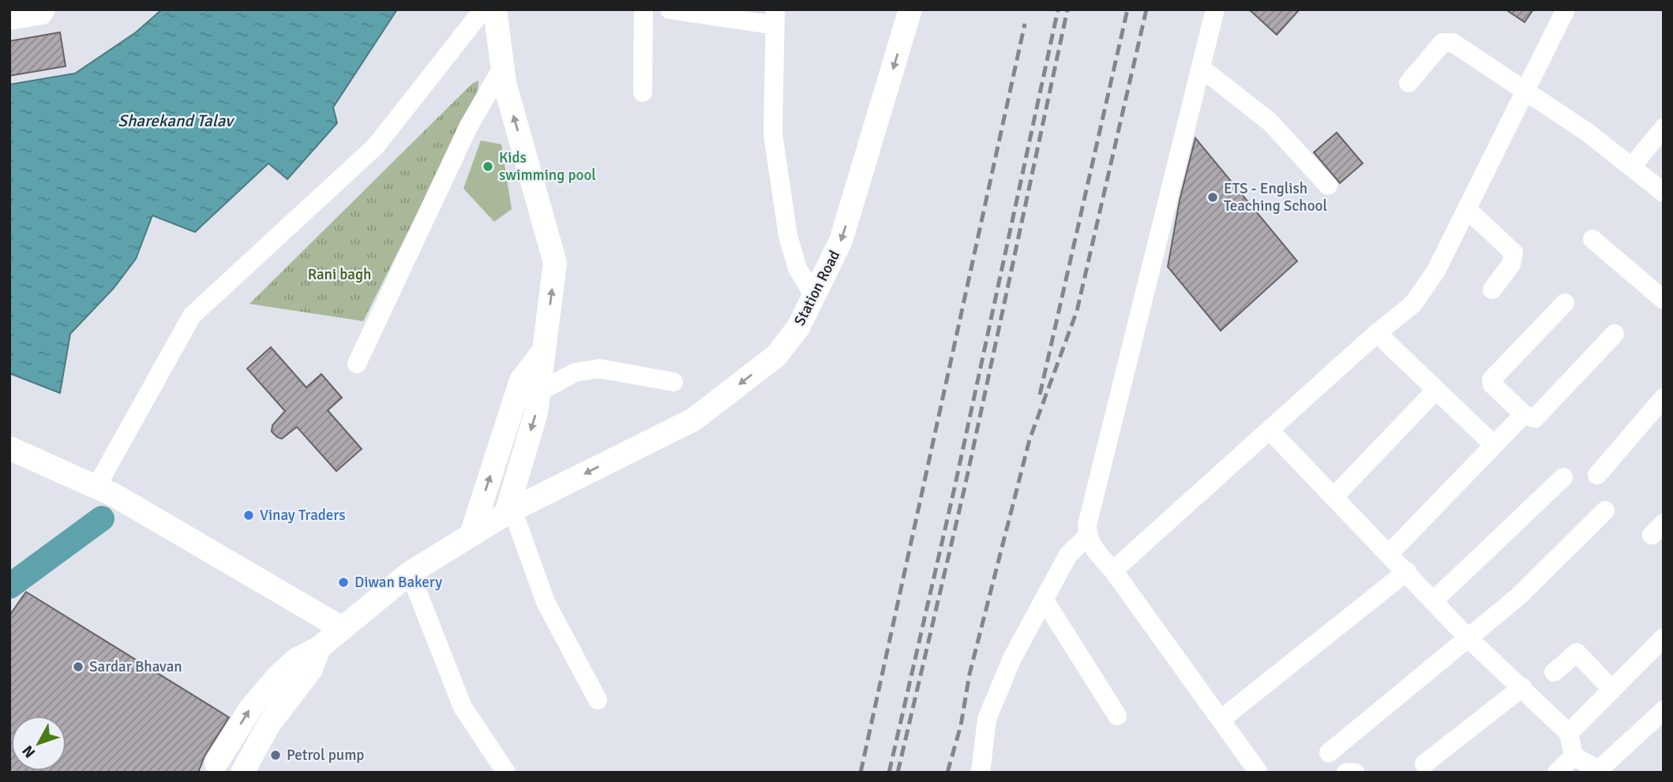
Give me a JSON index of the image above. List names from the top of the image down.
{
  "streets": {
    "main road": ["Station Road"]
  },
  "water": ["Sharekand Talav"],
  "parks": ["Rani bagh"],
  "places": [
    "Kids swimming pool",
    "ETS - English Teaching School",
    "Vinay Traders",
    "Diwan Bakery",
    "Sardar Bhavan",
    "Petrol pump"
  ],
  "north": "bottom left"
}
